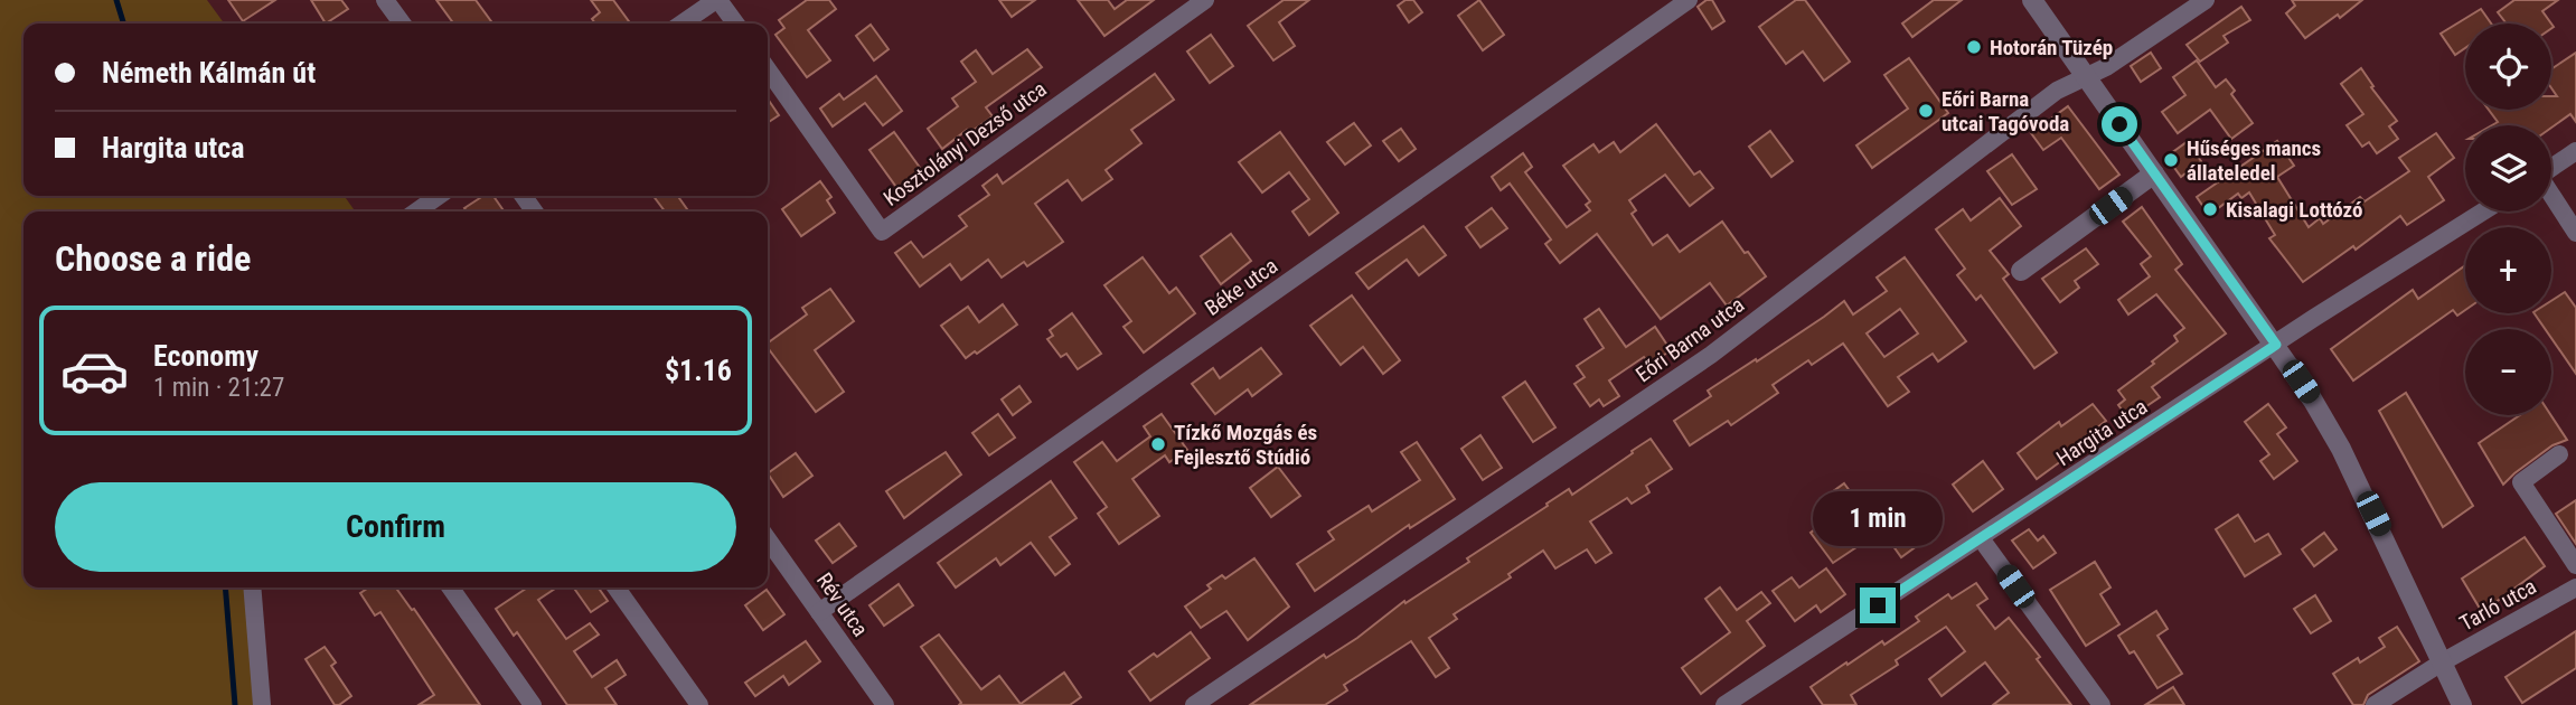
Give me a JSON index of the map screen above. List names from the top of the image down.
{
  "streets": {
    "street": [
      "Kosztolányi Dezső utca",
      "Béke utca",
      "Eőri Barna utca",
      "Hargita utca",
      "Rév utca",
      "Tarló utca"
    ]
  },
  "crossings": [
    ["Béke utca", "Rév utca"]
  ],
  "places": [
    "Hotorán Tüzép",
    "Eőri Barna utcai Tagóvoda",
    "Hűséges mancs állateledel",
    "Kisalagi Lottózó",
    "Tízkő Mozgás és Fejlesztő Stúdió"
  ],
  "page": {
    "map_buttons": ["+", "−"],
    "banner": ["Németh Kálmán út", "Hargita utca"],
    "heading": "Choose a ride",
    "list": [
      {
        "name": "Economy",
        "note": "1 min · 21:27",
        "value": "$1.16"
      }
    ],
    "buttons": "Confirm",
    "bubble": "1 min"
  }
}
